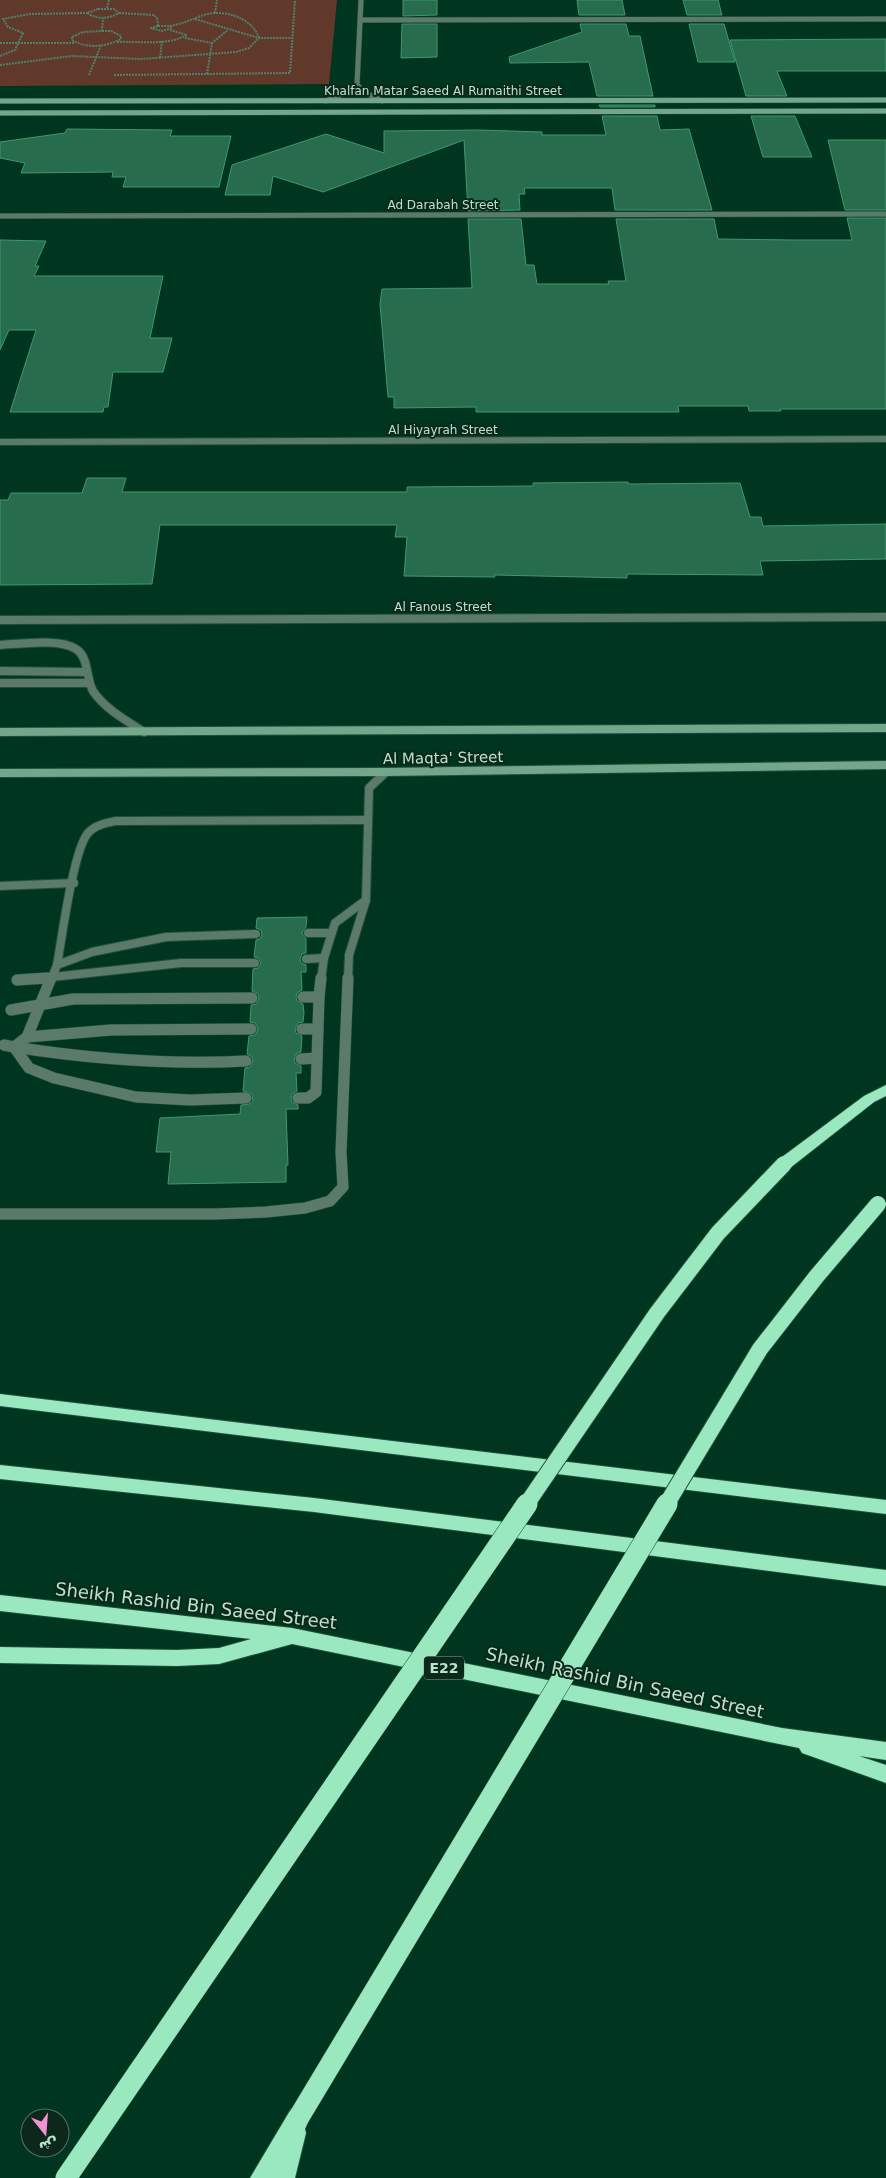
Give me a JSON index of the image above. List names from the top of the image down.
{
  "streets": {
    "highway": ["Sheikh Rashid Bin Saeed Street", "E22"],
    "street": [
      "Khalfan Matar Saeed Al Rumaithi Street",
      "Ad Darabah Street",
      "Al Hiyayrah Street",
      "Al Fanous Street",
      "Al Maqta' Street"
    ]
  },
  "north": "bottom"
}
